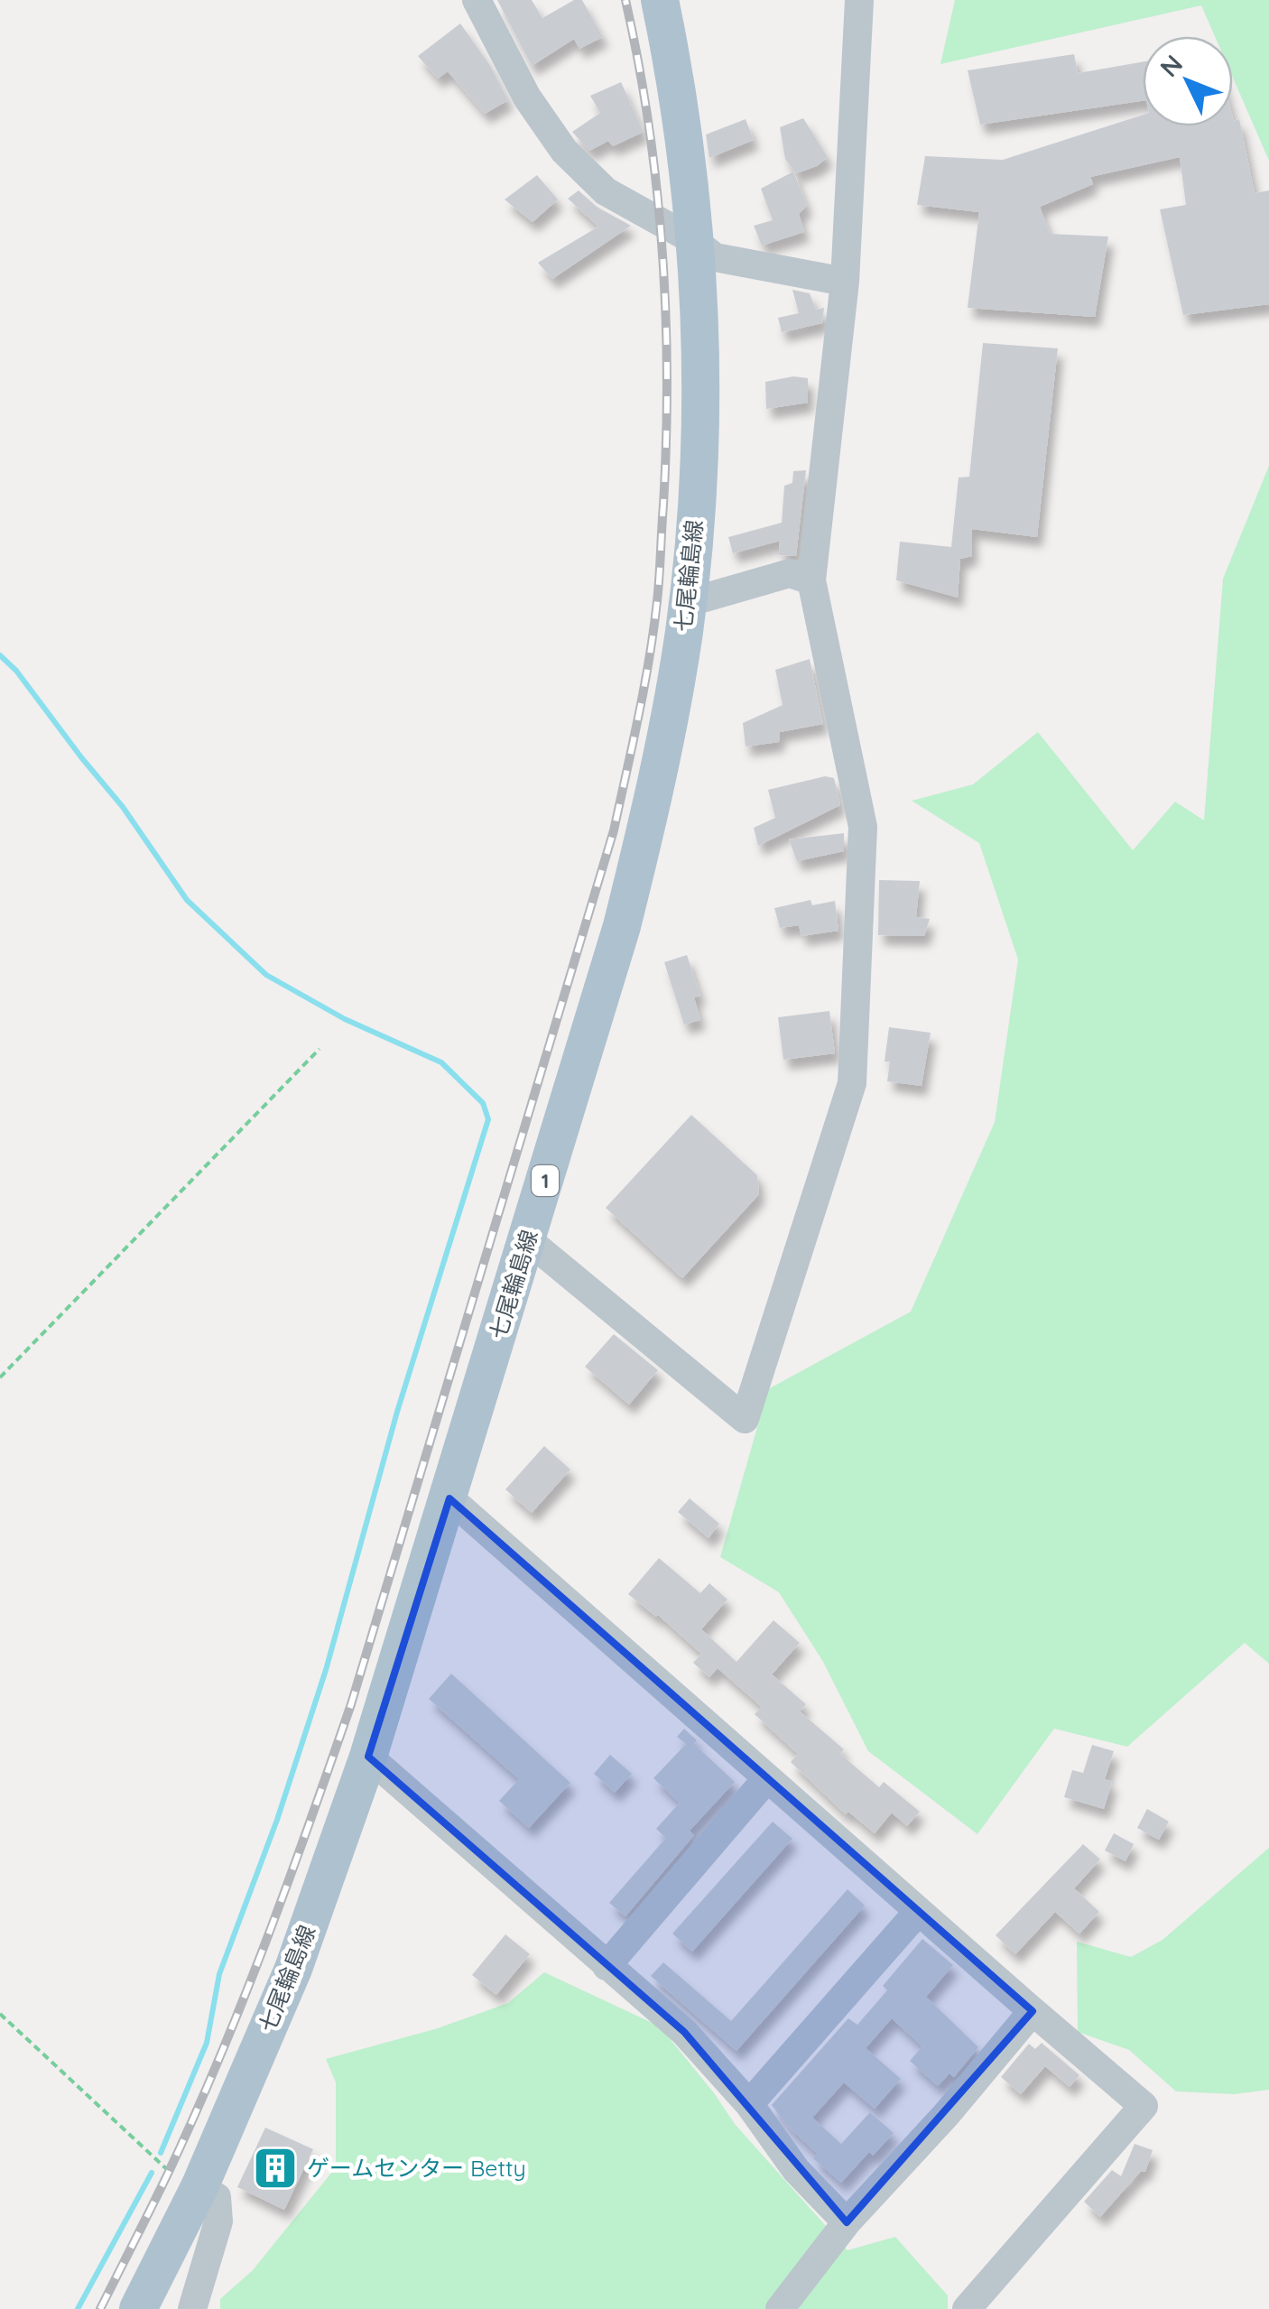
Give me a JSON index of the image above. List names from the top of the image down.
{
  "streets": {
    "main road": ["七尾輪島線", "1"]
  },
  "places": {
    "building": ["ゲームセンター Betty"]
  },
  "north": "top left"
}
